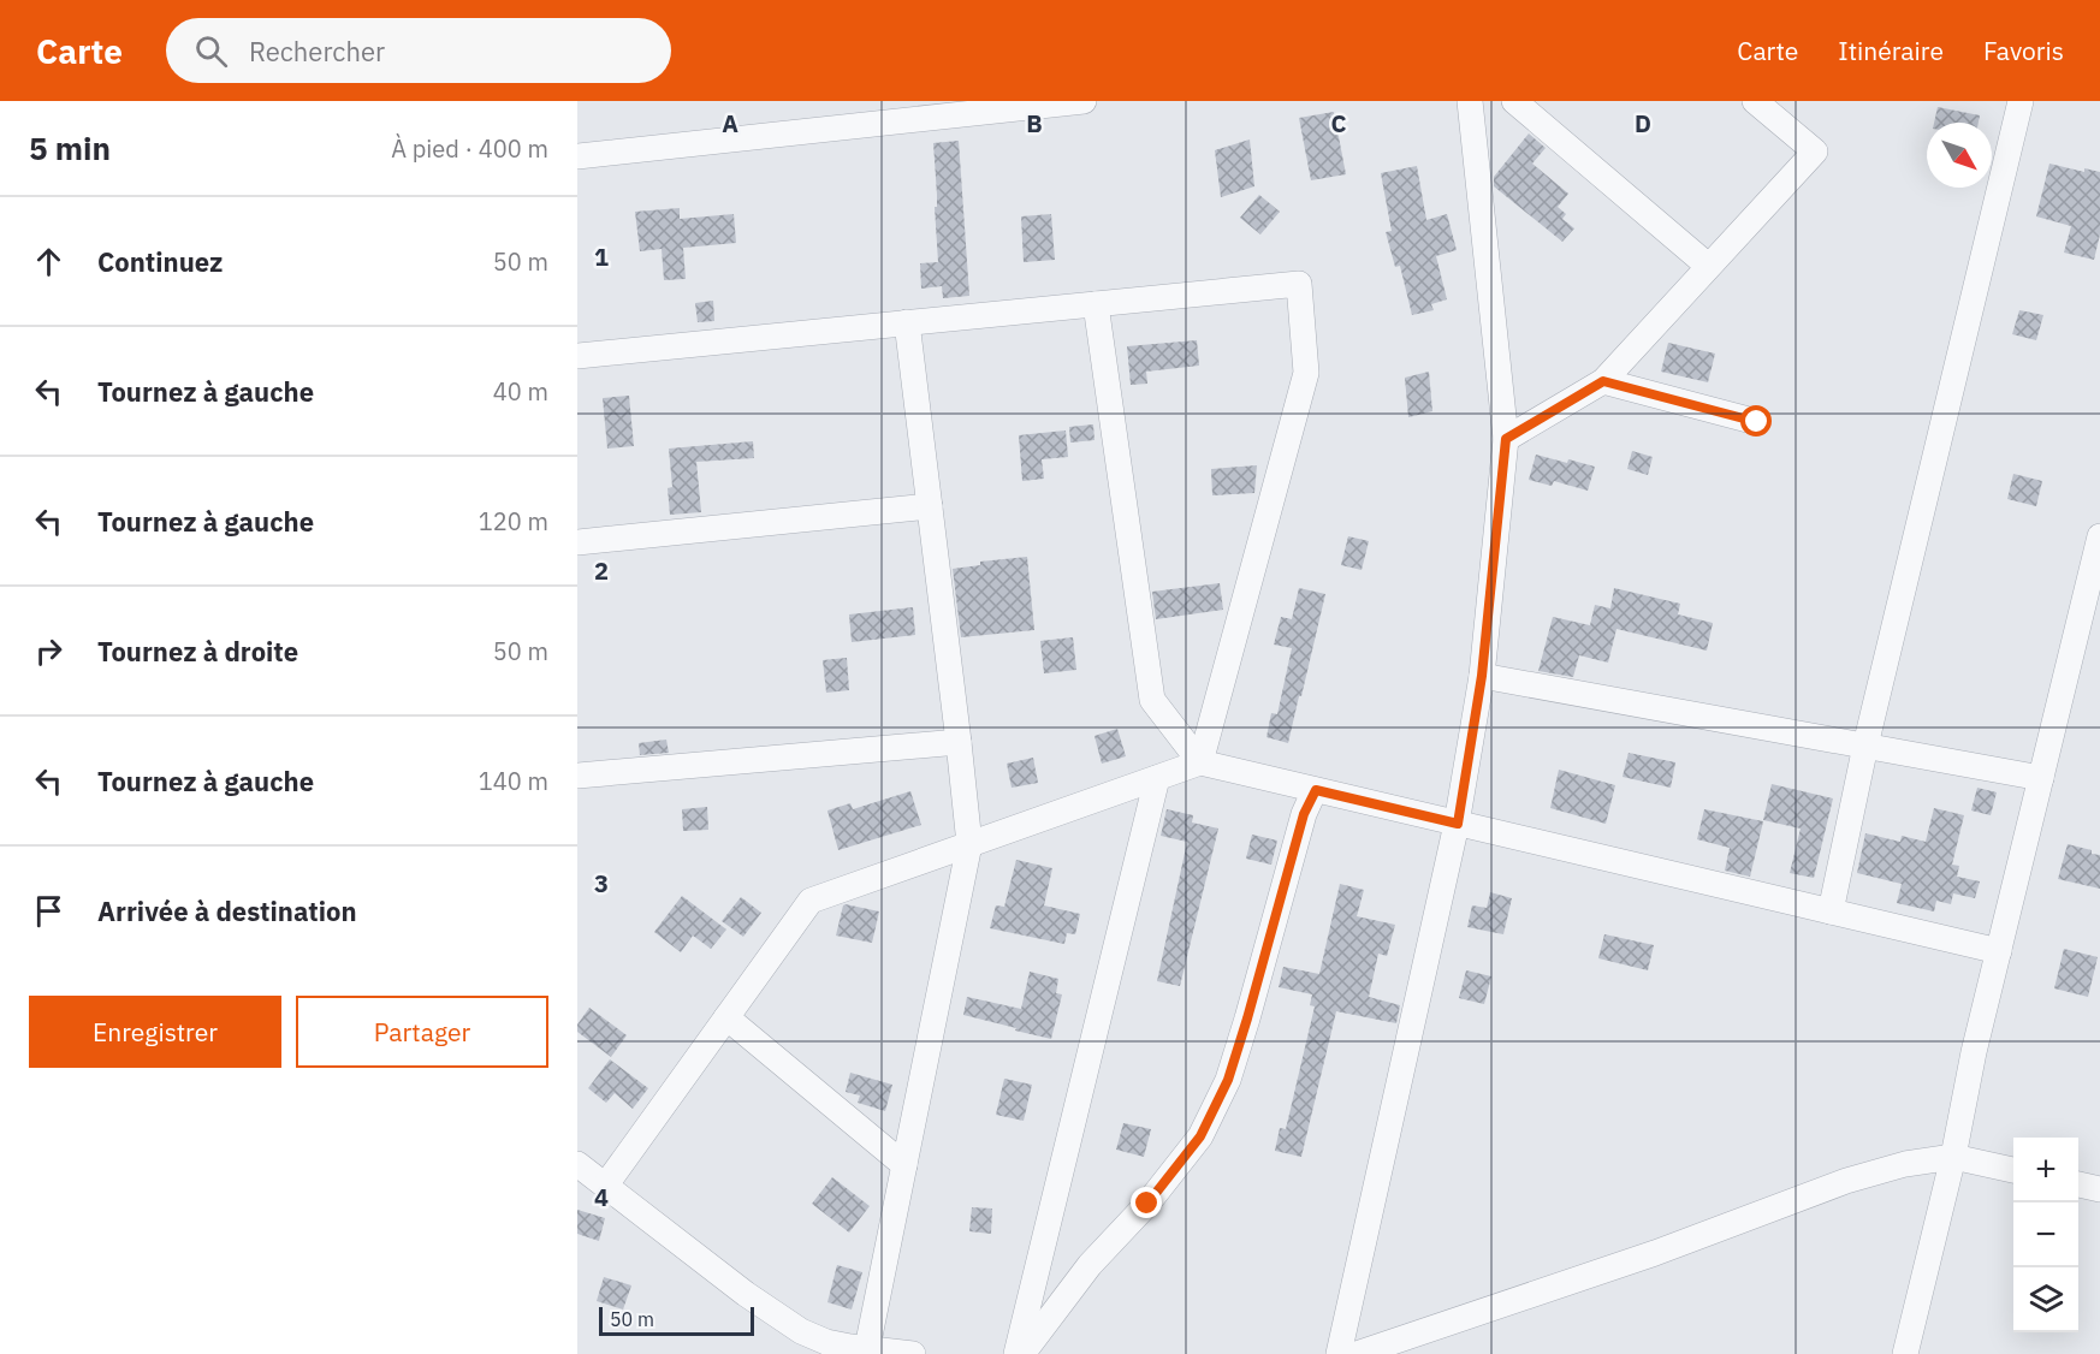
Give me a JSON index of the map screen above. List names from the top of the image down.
{
  "scale_bar": "50 m",
  "north": "bottom right",
  "page": {
    "header": "Carte",
    "search": "Rechercher",
    "nav": ["Carte", "Itinéraire", "Favoris"],
    "heading": ["5 min", "À pied · 400 m"],
    "list": [
      ["Continuez", "50 m"],
      ["Tournez à gauche", "40 m"],
      ["Tournez à gauche", "120 m"],
      ["Tournez à droite", "50 m"],
      ["Tournez à gauche", "140 m"],
      "Arrivée à destination"
    ],
    "buttons": ["Enregistrer", "Partager"],
    "map_buttons": ["+", "−"],
    "scale": "50 m"
  },
  "grid": {
    "columns": [
      "A",
      "B",
      "C",
      "D"
    ],
    "rows": [
      "1",
      "2",
      "3",
      "4"
    ]
  }
}
